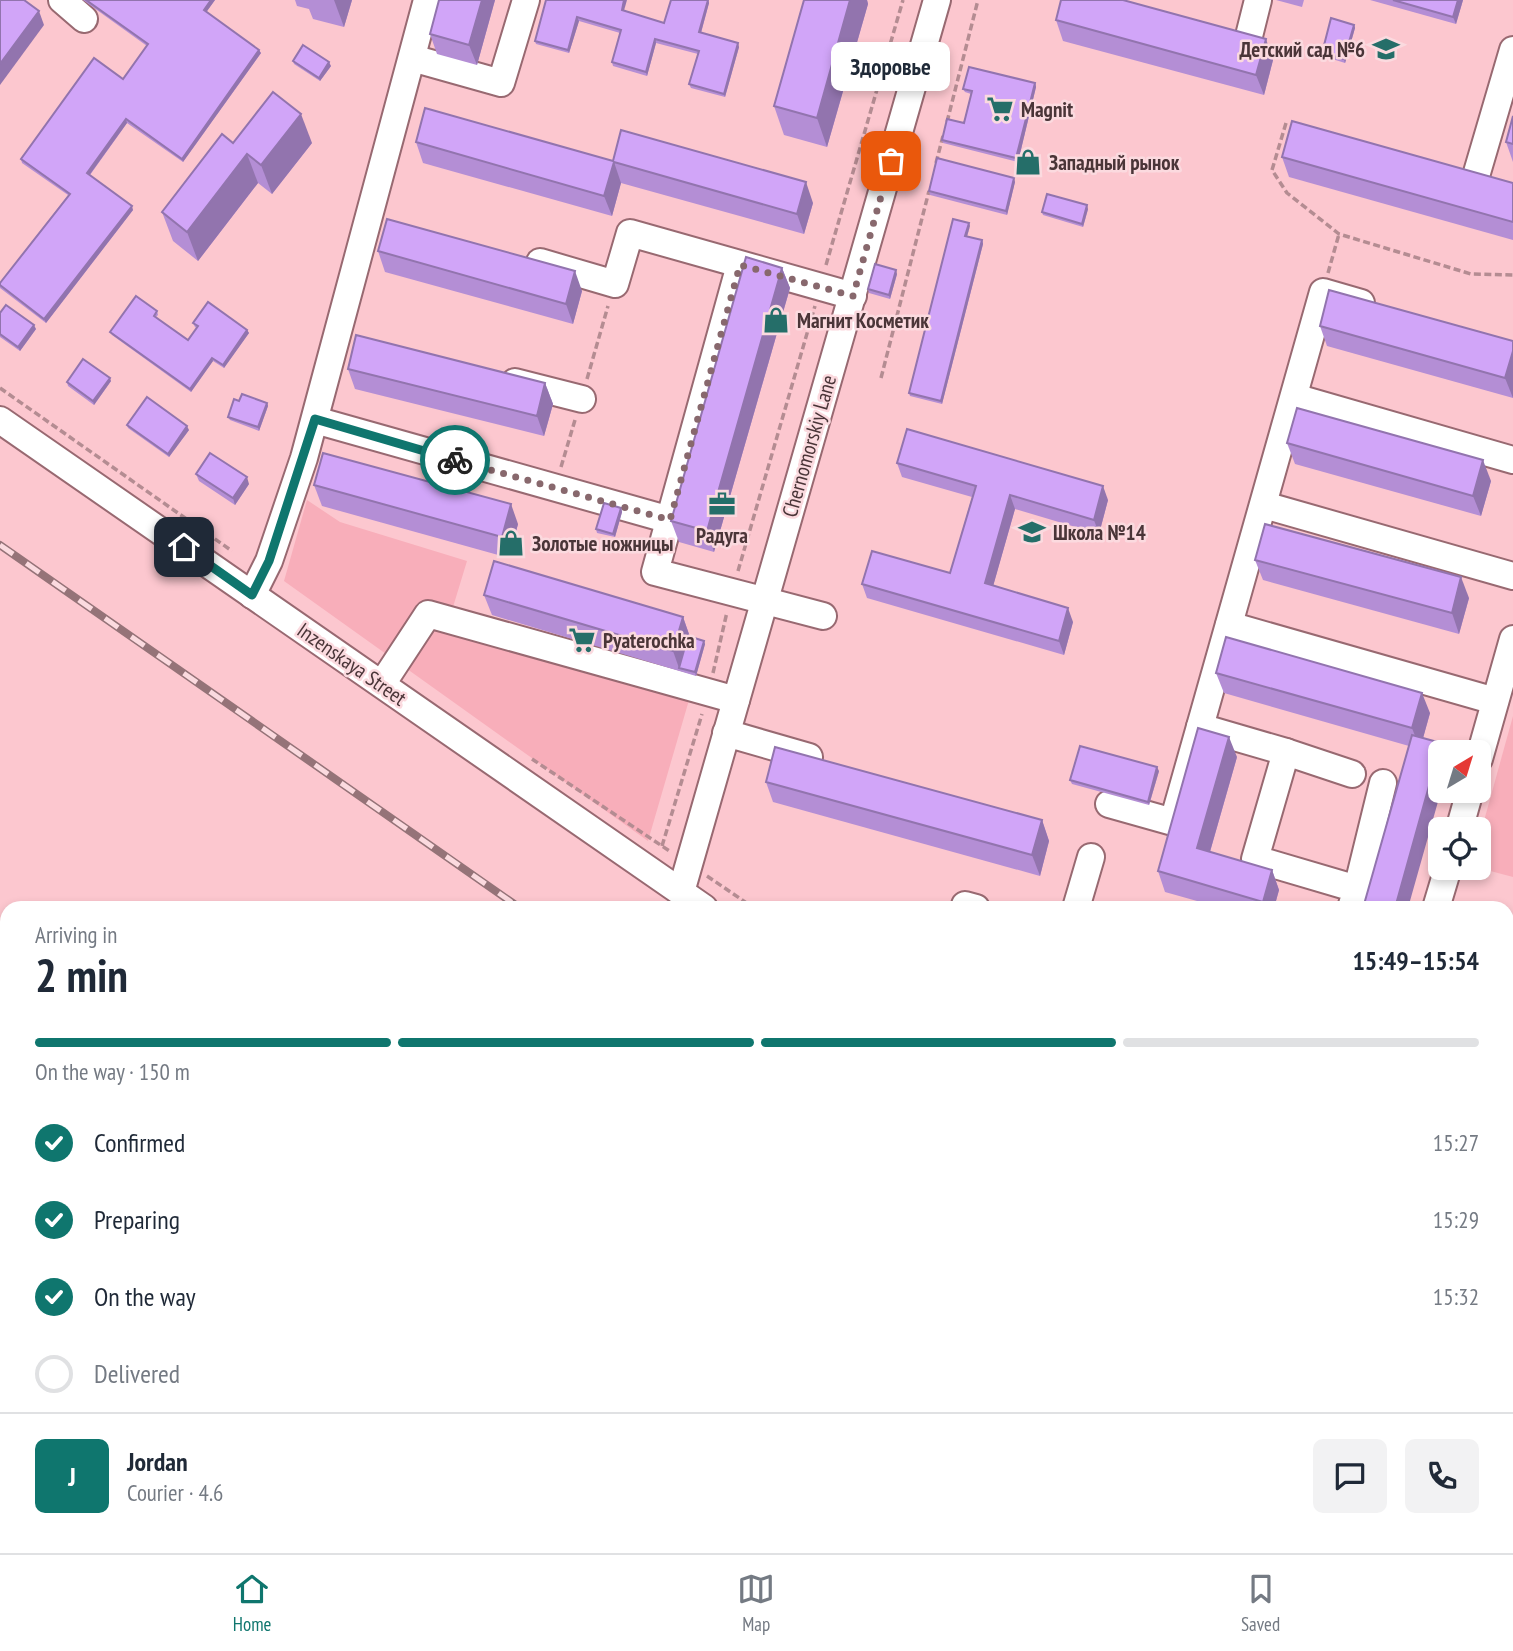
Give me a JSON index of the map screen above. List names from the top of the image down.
{
  "streets": {
    "street": ["Chernomorskiy Lane", "Inzenskaya Street"]
  },
  "crossings": [
    ["Chernomorskiy Lane", "Inzenskaya Street"]
  ],
  "places": {
    "school or university": ["Детский сад №6", "Школа №14"],
    "supermarket": ["Magnit", "Pyaterochka"],
    "other": ["Здоровье"],
    "shop": ["Западный рынок", "Магнит Косметик", "Золотые ножницы"],
    "office": ["Радуга"]
  },
  "north": "top right",
  "page": {
    "bubble": "Здоровье",
    "heading": ["2 min", "Arriving in", "15:49–15:54"],
    "panel": ["Jordan", "Courier · 4.6"],
    "bar": "On the way · 150 m",
    "list": [
      ["Confirmed", "15:27"],
      ["Preparing", "15:29"],
      ["On the way", "15:32"],
      "Delivered"
    ],
    "round": "J",
    "tabs": ["Home", "Map", "Saved"]
  }
}
